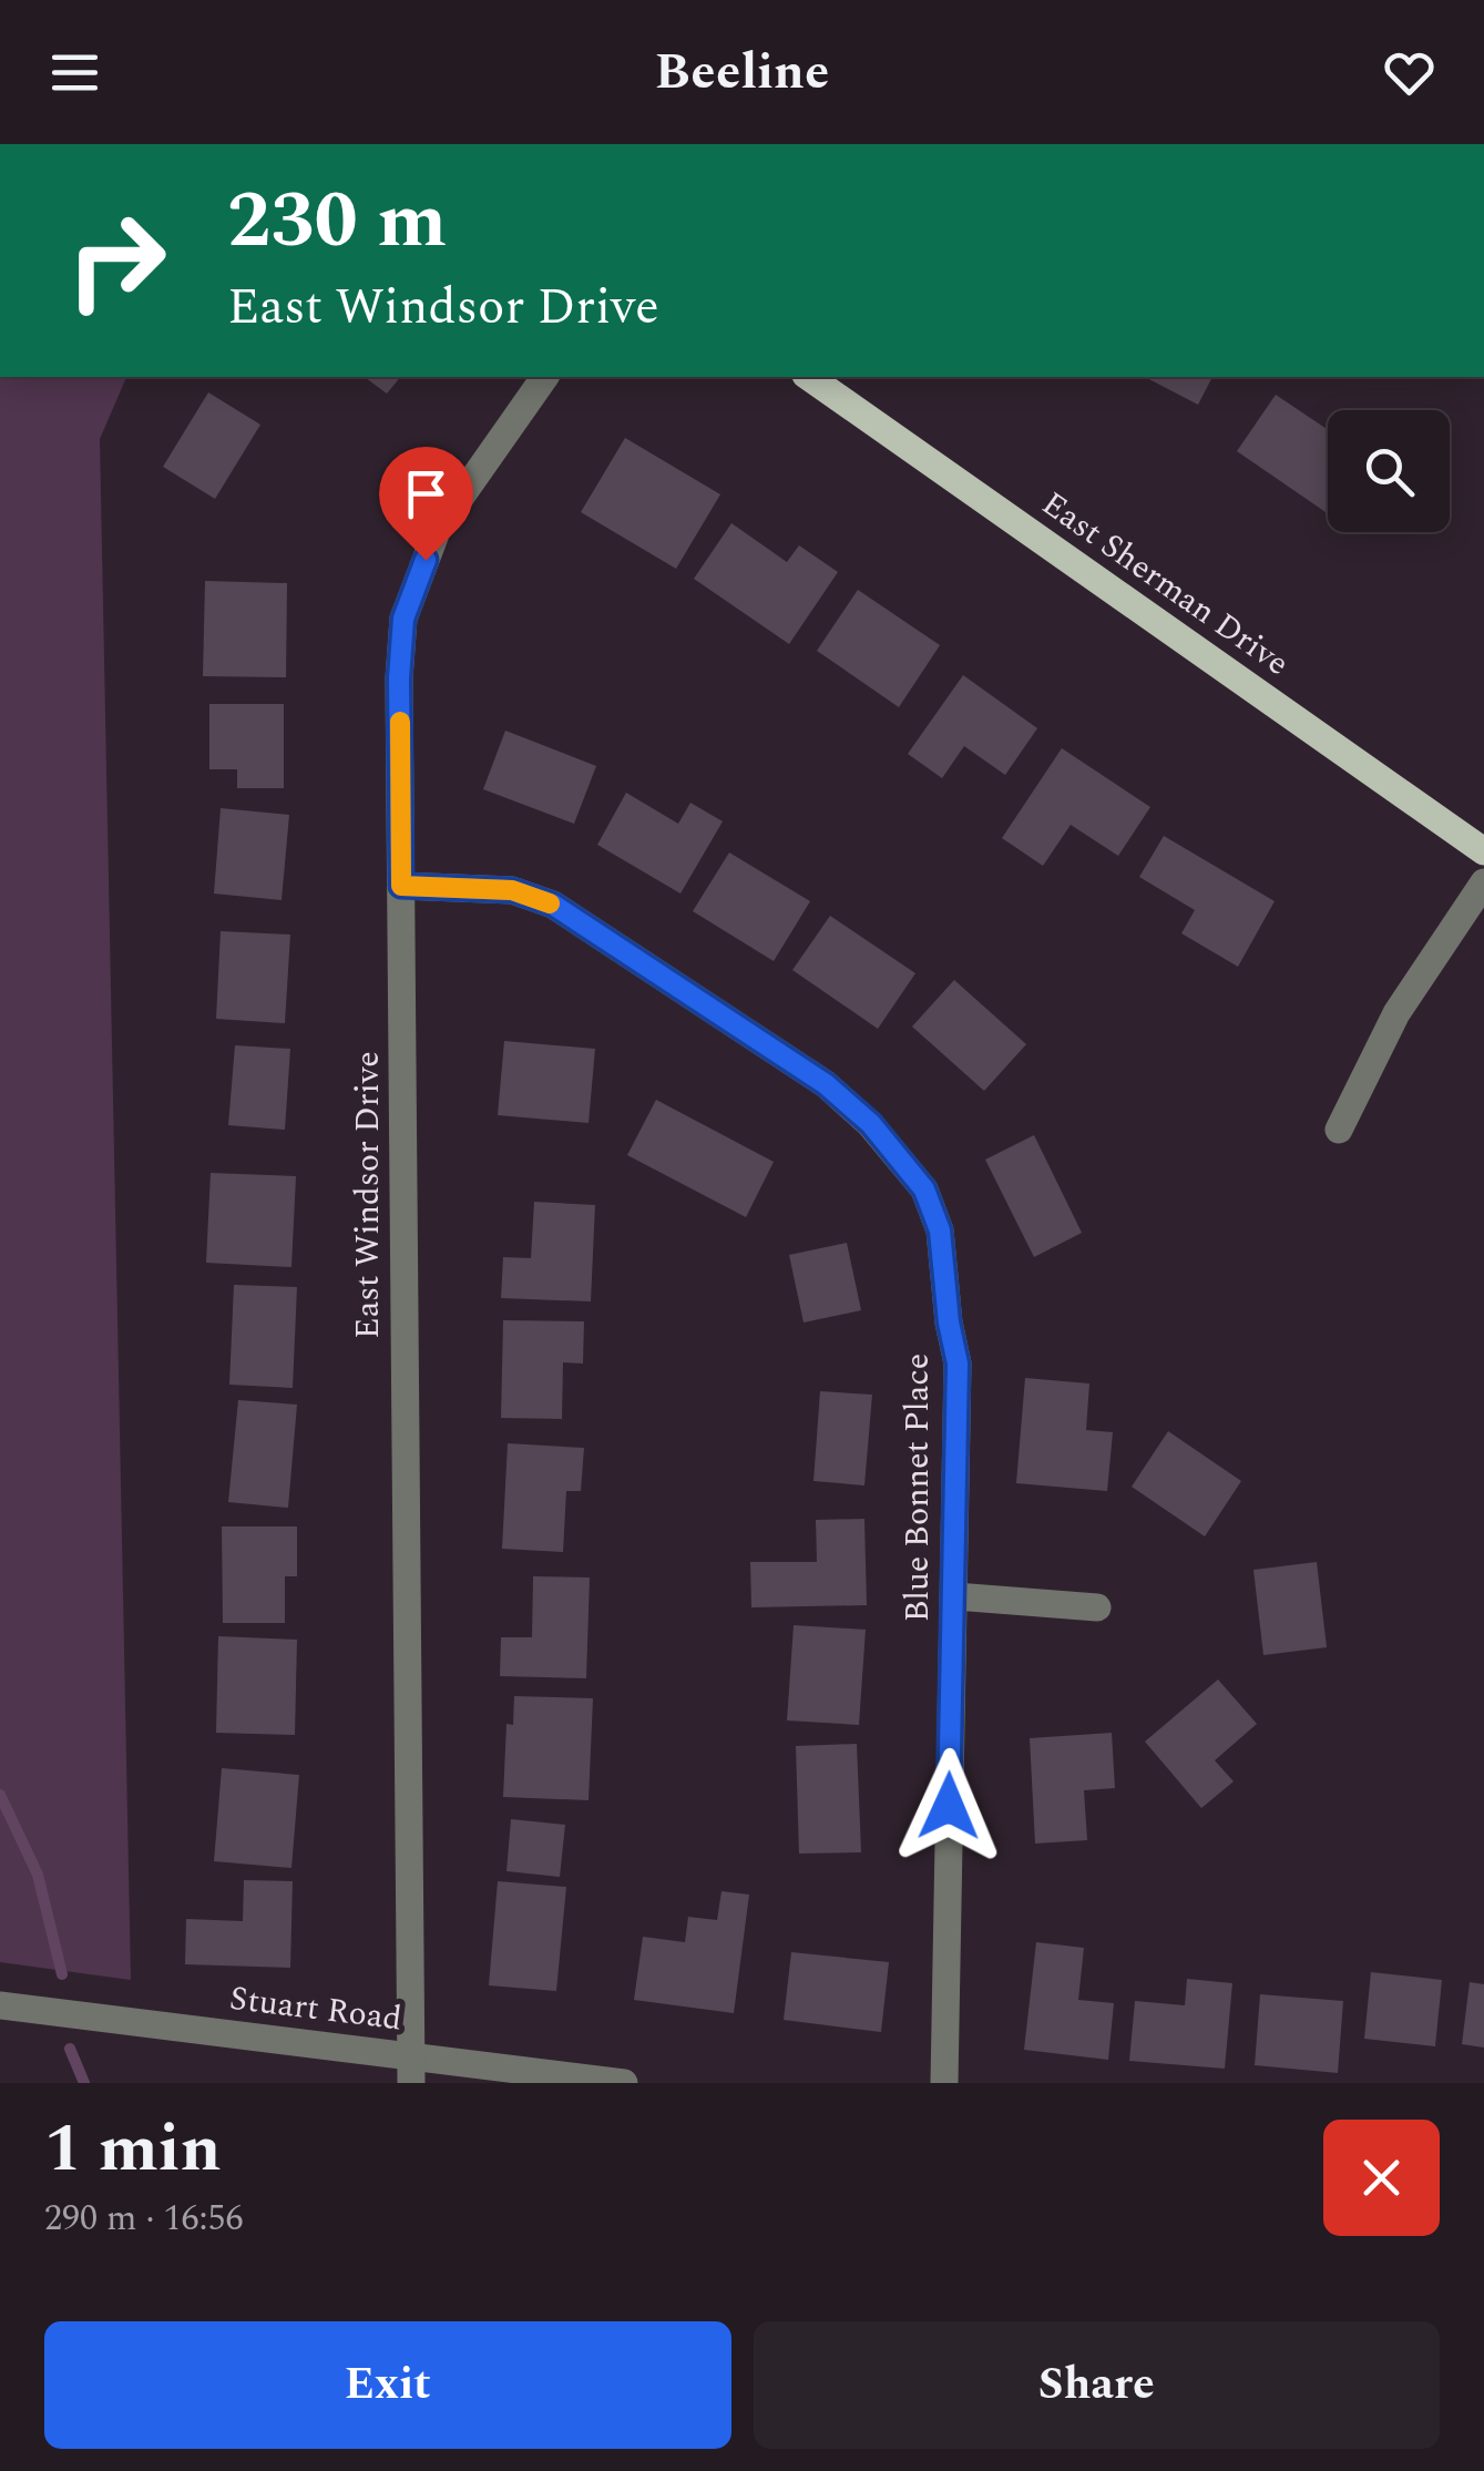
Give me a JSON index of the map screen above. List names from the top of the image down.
{
  "streets": {
    "main road": ["East Sherman Drive"],
    "street": ["East Windsor Drive", "Blue Bonnet Place", "Stuart Road"]
  },
  "crossings": [
    ["East Windsor Drive", "Blue Bonnet Place"],
    ["East Windsor Drive", "Stuart Road"]
  ],
  "page": {
    "header": "Beeline",
    "turn": ["230 m", "East Windsor Drive"],
    "heading": ["1 min", "290 m · 16:56"],
    "buttons": ["Exit", "Share"]
  }
}
